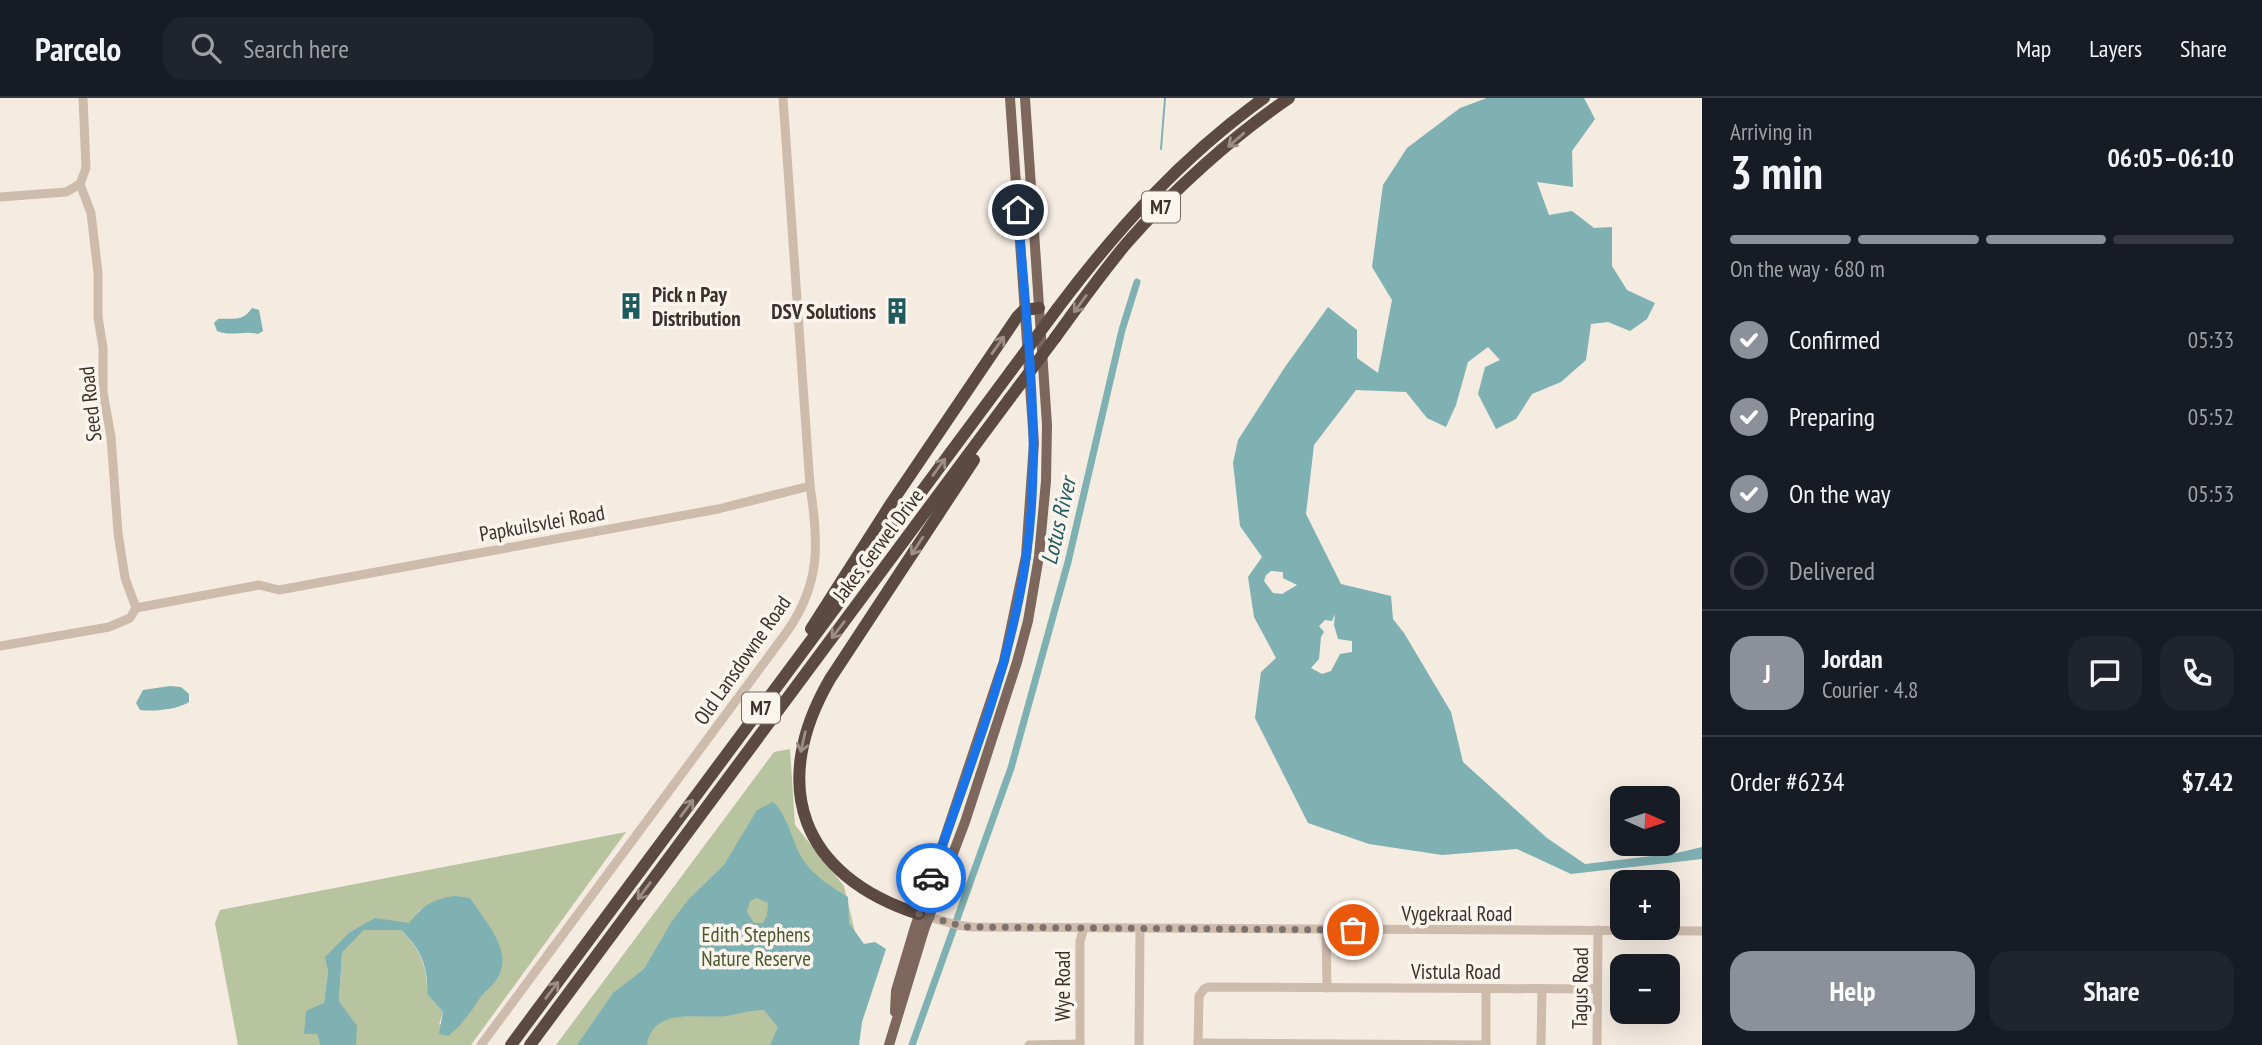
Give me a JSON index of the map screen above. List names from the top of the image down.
{
  "streets": {
    "highway": ["M7", "Jakes Gerwel Drive"],
    "street": [
      "Seed Road",
      "Papkuilsvlei Road",
      "Old Lansdowne Road",
      "Vygekraal Road",
      "Vistula Road",
      "Wye Road",
      "Tagus Road"
    ]
  },
  "crossings": [
    ["Seed Road", "Papkuilsvlei Road"],
    ["Papkuilsvlei Road", "Old Lansdowne Road"],
    ["Vygekraal Road", "Wye Road"],
    ["Vygekraal Road", "Tagus Road"],
    ["Vistula Road", "Tagus Road"]
  ],
  "water": ["Lotus River"],
  "parks": ["Edith Stephens Nature Reserve"],
  "places": {
    "building": ["Pick n Pay Distribution", "DSV Solutions"]
  },
  "north": "right",
  "page": {
    "header": "Parcelo",
    "search": "Search here",
    "nav": ["Map", "Layers", "Share"],
    "heading": ["3 min", "Arriving in", "06:05–06:10"],
    "panel": [
      "Jordan",
      "Courier · 4.8",
      "Order #6234",
      "$7.42"
    ],
    "bar": "On the way · 680 m",
    "list": [
      ["Confirmed", "05:33"],
      ["Preparing", "05:52"],
      ["On the way", "05:53"],
      "Delivered"
    ],
    "round": "J",
    "map_buttons": ["+", "−"],
    "buttons": ["Help", "Share"]
  }
}
